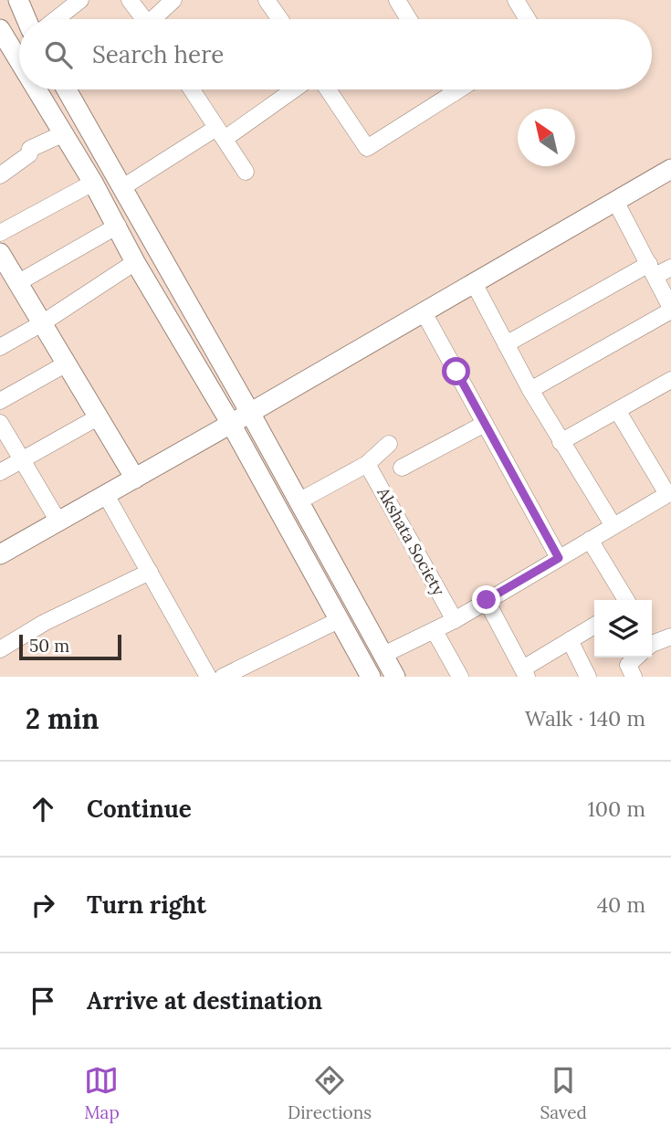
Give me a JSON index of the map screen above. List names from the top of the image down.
{
  "streets": {
    "street": ["Akshata Society"]
  },
  "scale_bar": "50 m",
  "north": "top left",
  "page": {
    "search": "Search here",
    "scale": "50 m",
    "heading": ["2 min", "Walk · 140 m"],
    "list": [
      ["Continue", "100 m"],
      ["Turn right", "40 m"],
      "Arrive at destination"
    ],
    "nav": ["Map", "Directions", "Saved"]
  }
}
